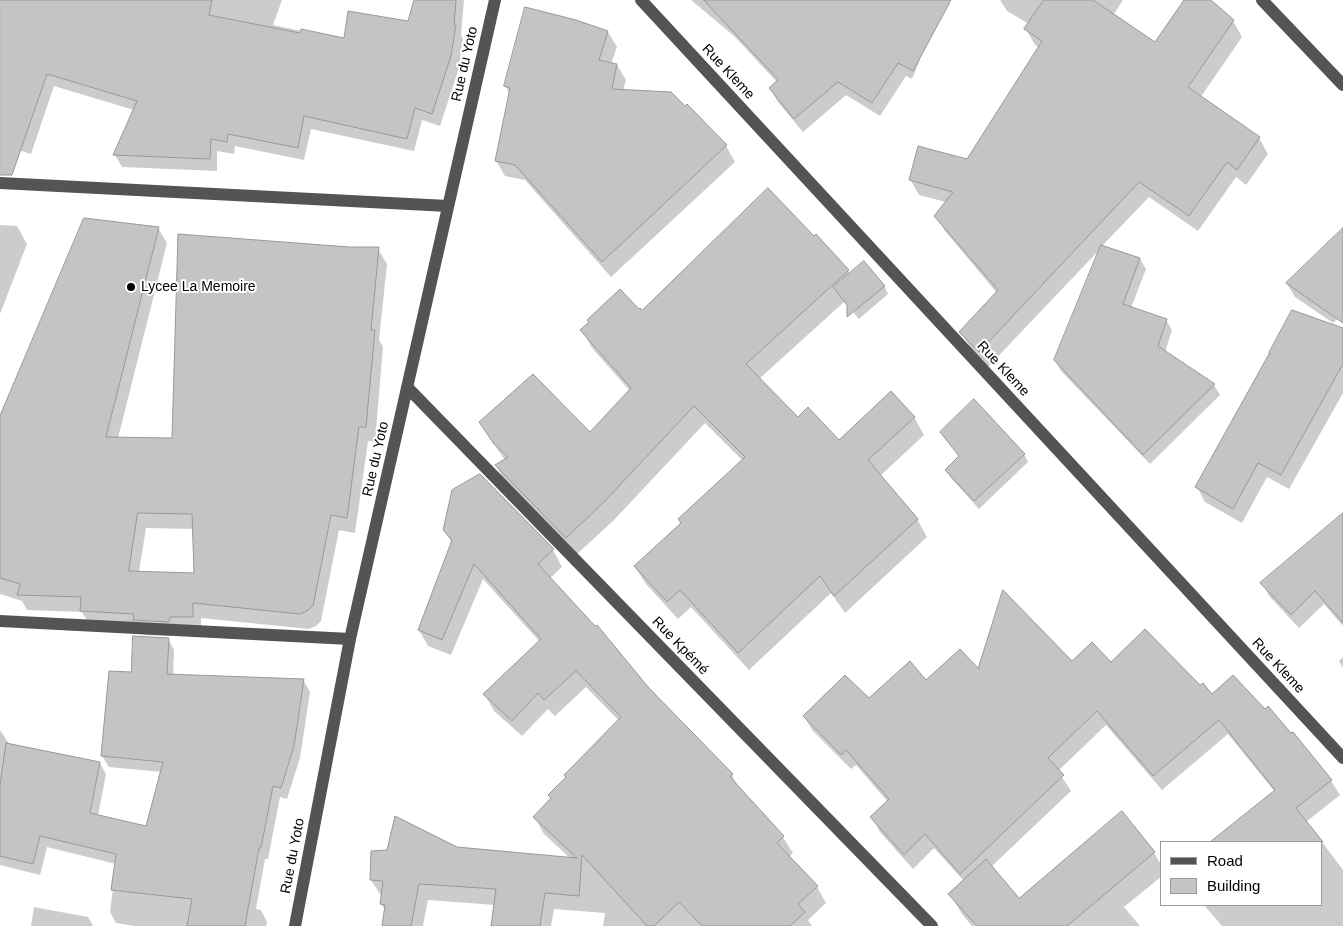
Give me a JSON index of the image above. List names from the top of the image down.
{
  "streets": {
    "street": ["Rue du Yoto", "Rue Kleme", "Rue Kpémé"]
  },
  "crossings": [
    ["Rue du Yoto", "Rue Kpémé"]
  ],
  "places": ["Lycee La Memoire"],
  "legend": ["Road", "Building"]
}
